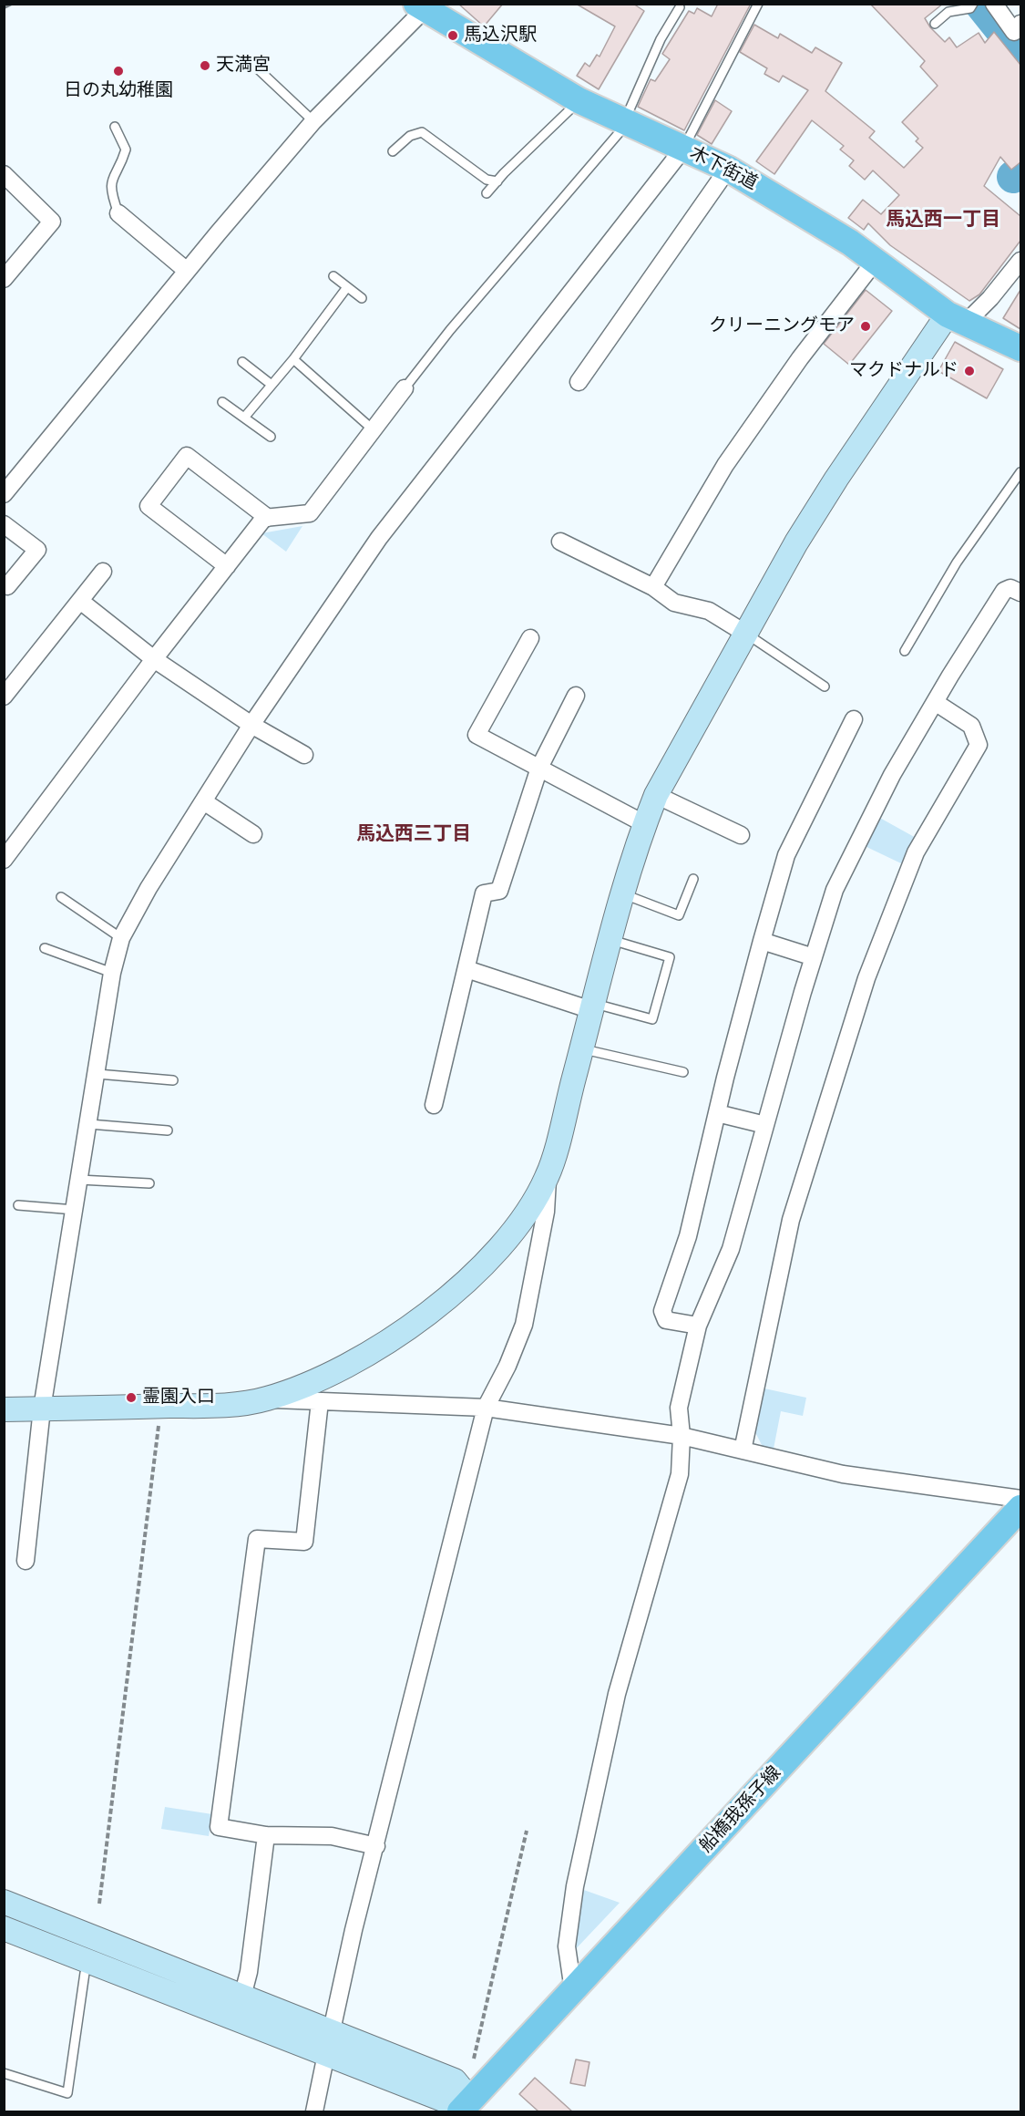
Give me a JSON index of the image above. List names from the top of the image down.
{
  "streets": {
    "main road": ["木下街道", "船橋我孫子線"]
  },
  "districts": ["馬込西一丁目", "馬込西三丁目"],
  "places": [
    "馬込沢駅",
    "天満宮",
    "日の丸幼稚園",
    "クリーニングモア",
    "マクドナルド",
    "霊園入口"
  ]
}
